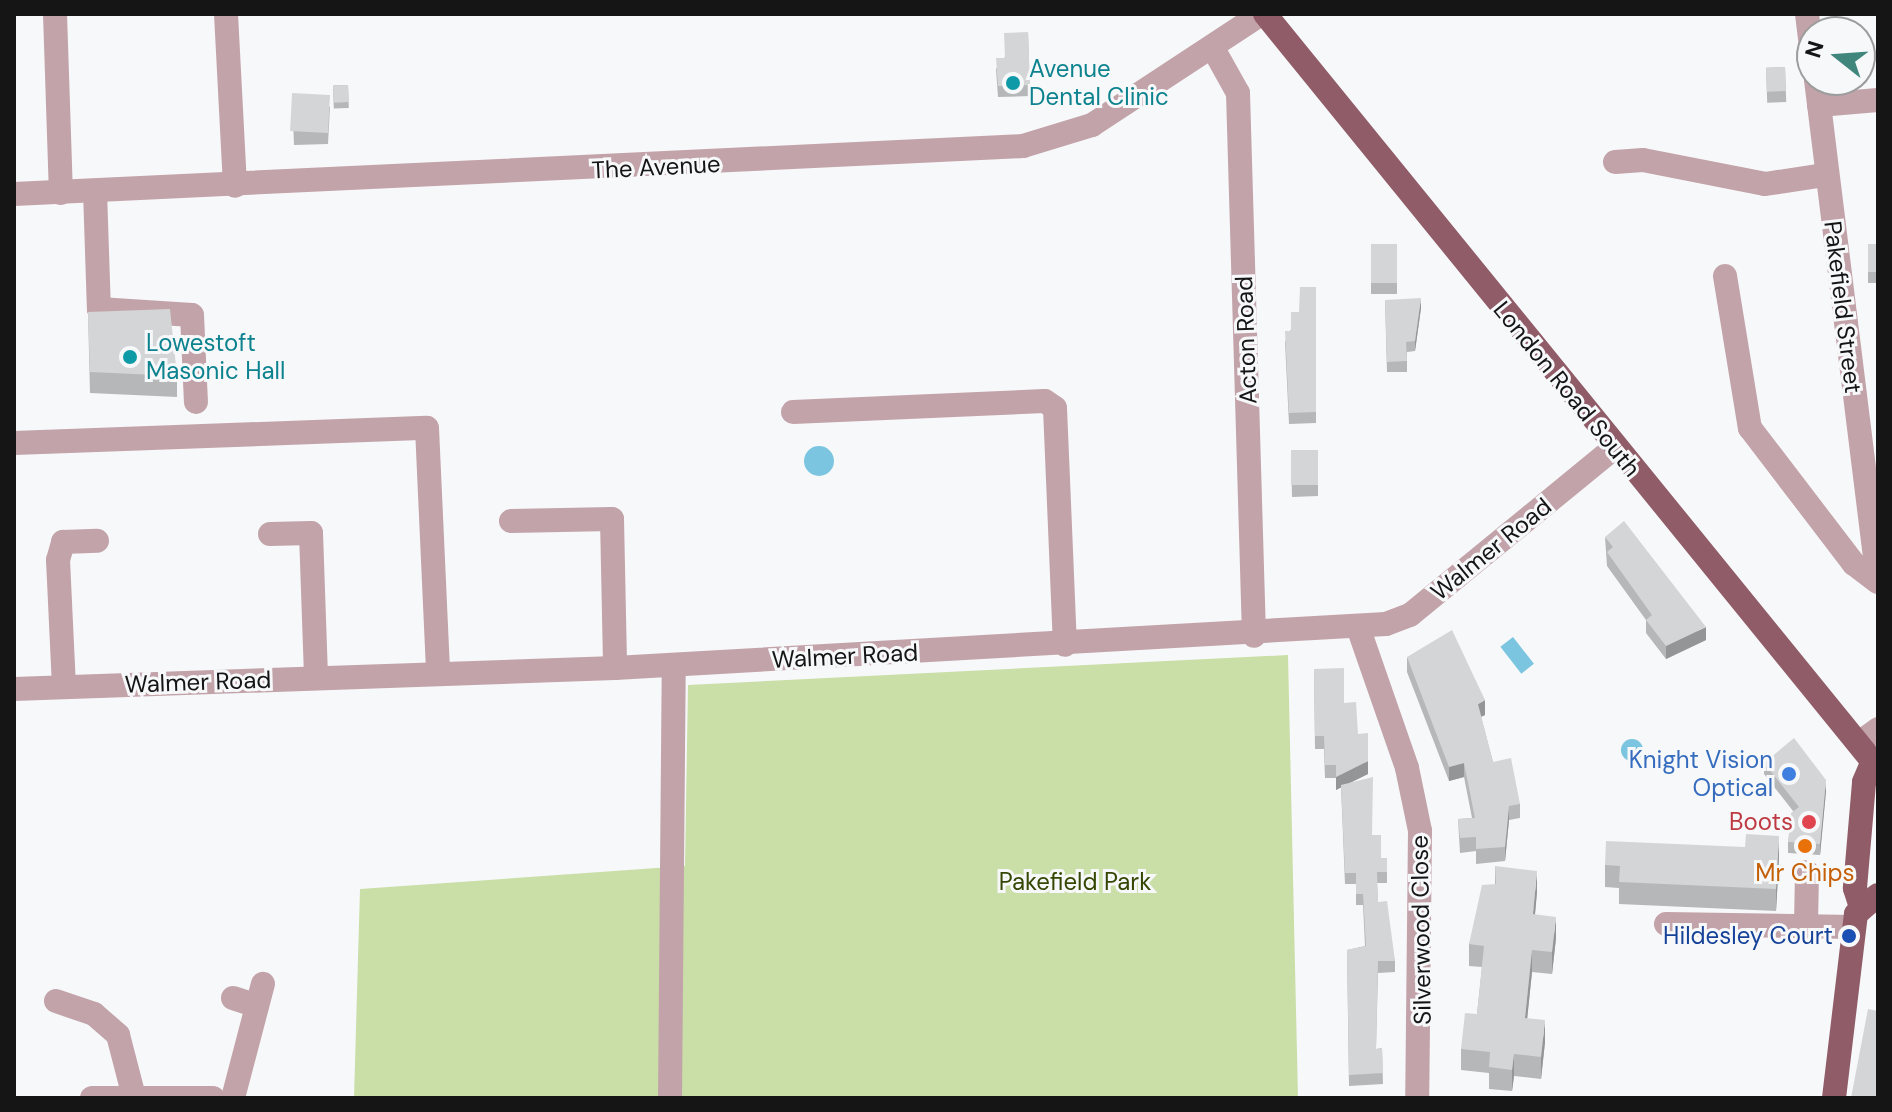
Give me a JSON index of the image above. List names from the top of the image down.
{
  "streets": {
    "main road": ["London Road South"],
    "street": [
      "The Avenue",
      "Pakefield Street",
      "Acton Road",
      "Walmer Road",
      "Silverwood Close"
    ]
  },
  "crossings": [
    ["The Avenue", "Acton Road"],
    ["The Avenue", "London Road South"],
    ["Acton Road", "Walmer Road"],
    ["London Road South", "Walmer Road"],
    ["Walmer Road", "Silverwood Close"]
  ],
  "parks": ["Pakefield Park"],
  "places": [
    "Avenue Dental Clinic",
    "Lowestoft Masonic Hall",
    "Knight Vision Optical",
    "Boots",
    "Mr Chips",
    "Hildesley Court"
  ],
  "north": "left"
}
